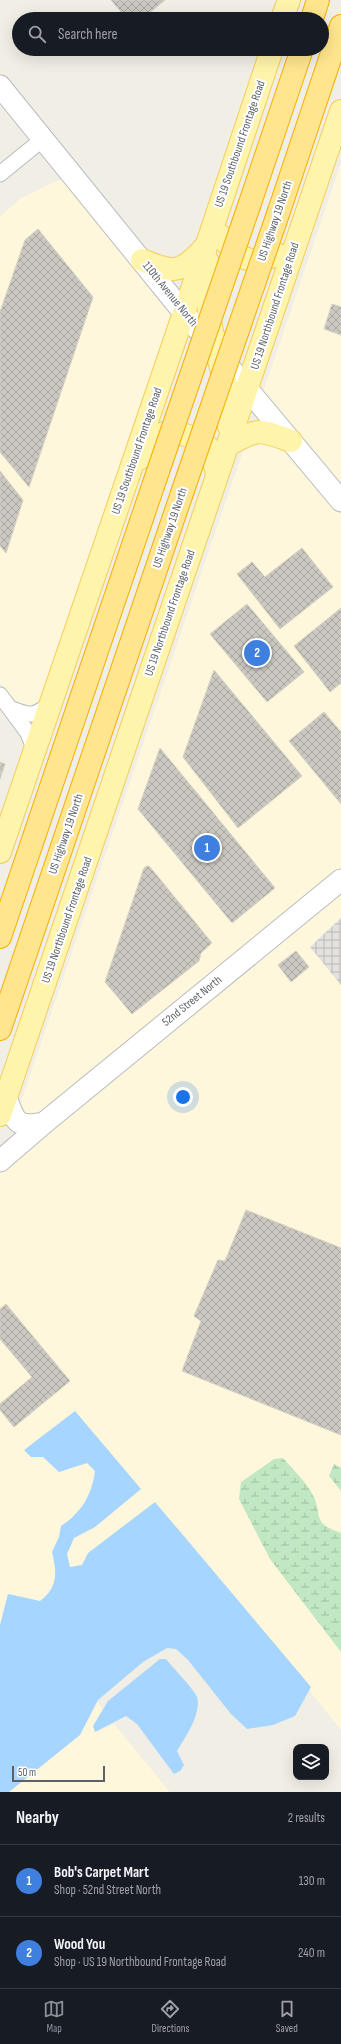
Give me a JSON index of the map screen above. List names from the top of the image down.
{
  "streets": {
    "highway": ["US Highway 19 North"],
    "main road": ["US 19 Southbound Frontage Road", "US 19 Northbound Frontage Road"],
    "street": ["110th Avenue North", "52nd Street North"]
  },
  "crossings": [
    ["US 19 Southbound Frontage Road", "110th Avenue North"],
    ["110th Avenue North", "US 19 Northbound Frontage Road"]
  ],
  "scale_bar": "50 m",
  "page": {
    "search": "Search here",
    "pins": ["2", "1"],
    "scale": "50 m",
    "heading": ["Nearby", "2 results"],
    "list": [
      {
        "mark": "1",
        "name": "Bob's Carpet Mart",
        "note": "Shop · 52nd Street North",
        "value": "130 m"
      },
      {
        "mark": "2",
        "name": "Wood You",
        "note": "Shop · US 19 Northbound Frontage Road",
        "value": "240 m"
      }
    ],
    "nav": ["Map", "Directions", "Saved"]
  }
}
